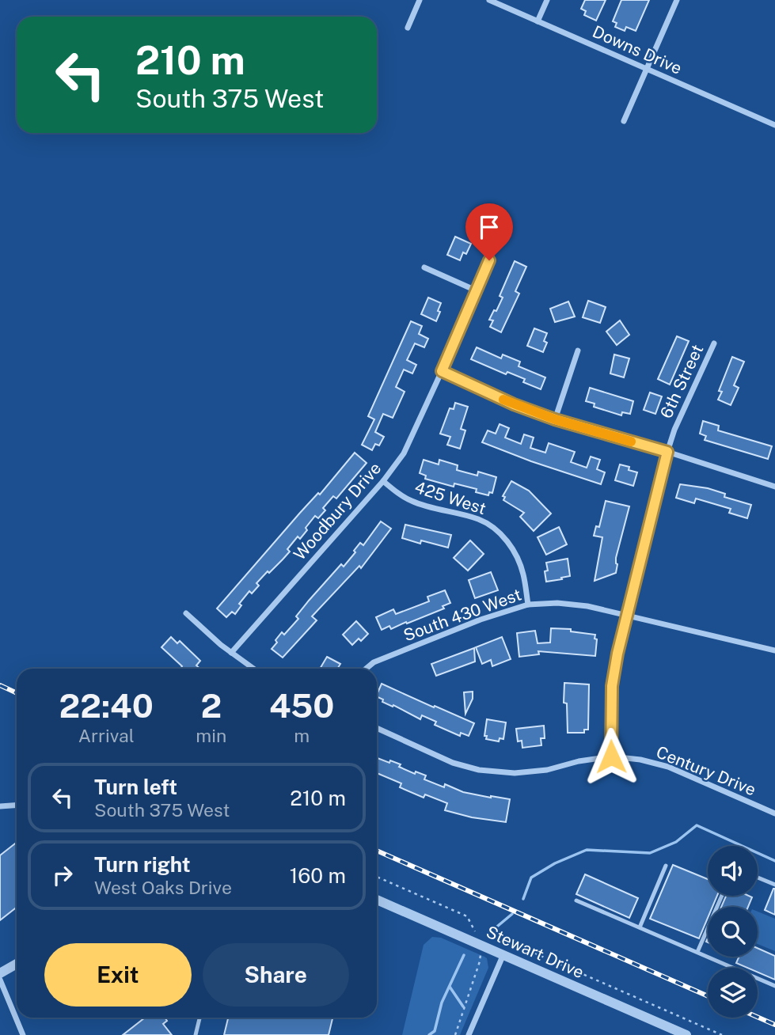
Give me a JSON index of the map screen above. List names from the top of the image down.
{
  "streets": {
    "street": [
      "Downs Drive",
      "6th Street",
      "425 West",
      "Woodbury Drive",
      "South 430 West",
      "Century Drive",
      "Stewart Drive"
    ]
  },
  "crossings": [
    ["6th Street", "South 430 West"],
    ["6th Street", "Century Drive"],
    ["425 West", "Woodbury Drive"],
    ["425 West", "South 430 West"]
  ],
  "page": {
    "turn": ["210 m", "South 375 West"],
    "eta": [
      "22:40",
      "Arrival",
      "2",
      "min",
      "450",
      "m"
    ],
    "list": [
      {
        "name": "Turn left",
        "note": "South 375 West",
        "value": "210 m"
      },
      {
        "name": "Turn right",
        "note": "West Oaks Drive",
        "value": "160 m"
      }
    ],
    "buttons": ["Exit", "Share"]
  }
}
